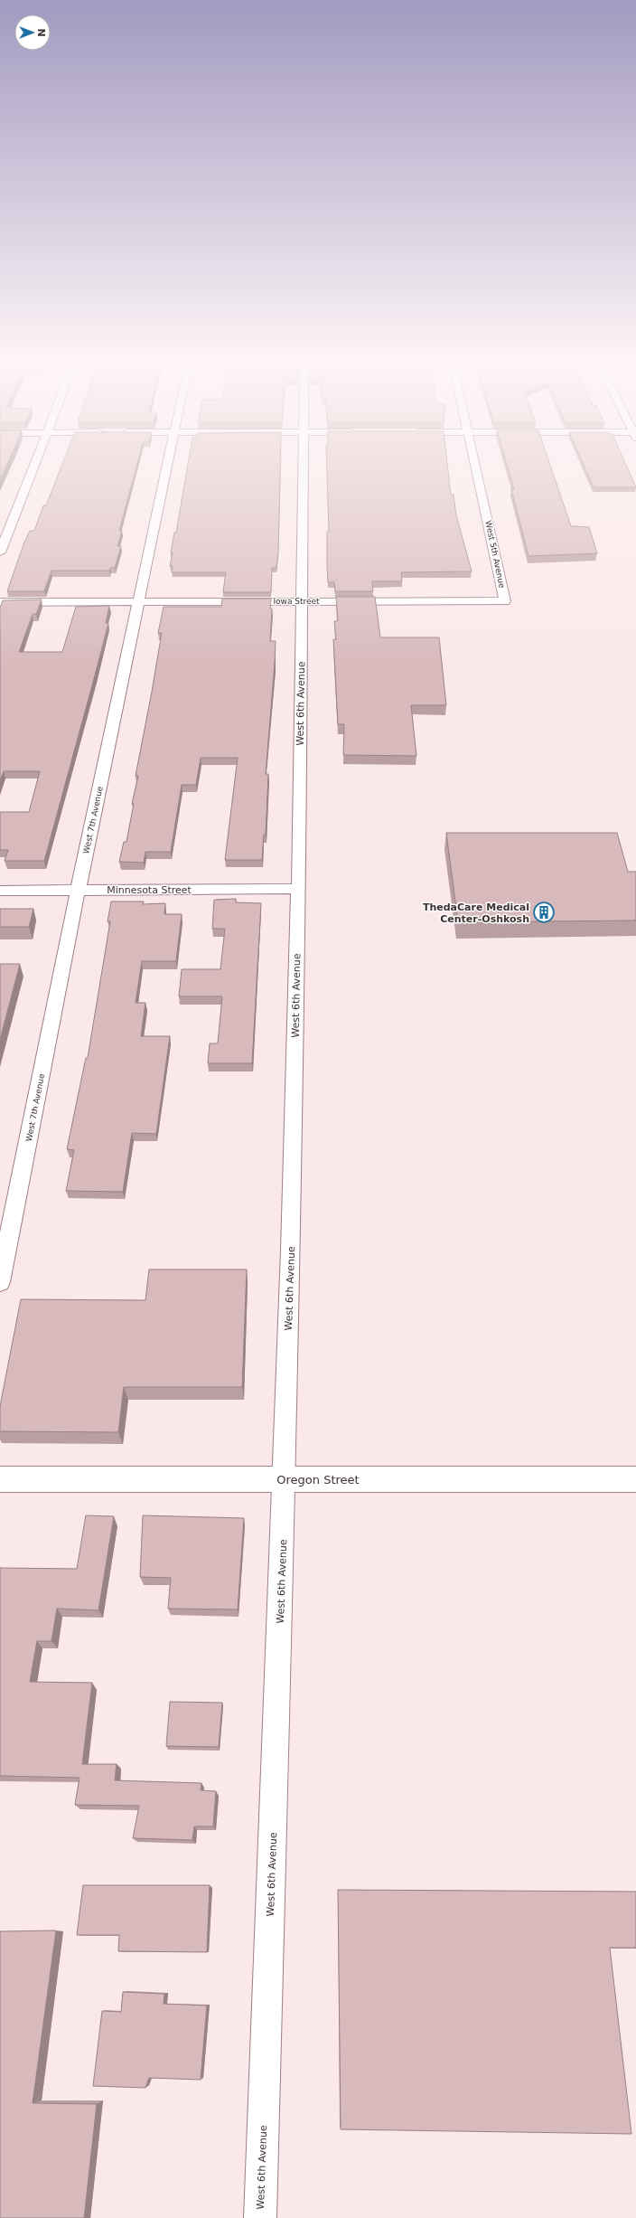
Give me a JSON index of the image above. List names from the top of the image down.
{
  "streets": {
    "main road": ["Oregon Street"],
    "street": [
      "West 5th Avenue",
      "Iowa Street",
      "West 6th Avenue",
      "West 7th Avenue",
      "Minnesota Street"
    ]
  },
  "crossings": [
    ["West 5th Avenue", "Iowa Street"],
    ["Iowa Street", "West 6th Avenue"],
    ["Iowa Street", "West 7th Avenue"],
    ["West 6th Avenue", "Minnesota Street"],
    ["West 6th Avenue", "Oregon Street"],
    ["West 7th Avenue", "Minnesota Street"]
  ],
  "places": {
    "building": ["ThedaCare Medical Center-Oshkosh"]
  },
  "north": "right"
}
